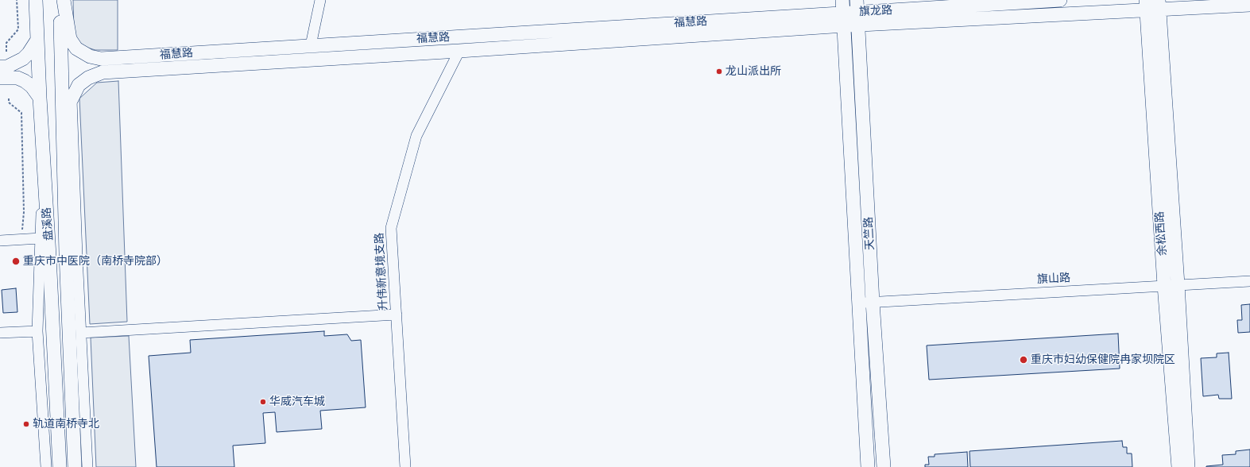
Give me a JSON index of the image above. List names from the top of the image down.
{
  "streets": {
    "main road": [
      "旗龙路",
      "福慧路",
      "盘溪路",
      "天竺路",
      "余松西路"
    ],
    "street": ["升伟新意境支路", "旗山路"]
  },
  "crossings": [
    ["旗龙路", "福慧路"],
    ["旗龙路", "天竺路"],
    ["福慧路", "天竺路"],
    ["福慧路", "升伟新意境支路"],
    ["天竺路", "旗山路"],
    ["余松西路", "旗山路"]
  ],
  "places": [
    "龙山派出所",
    "重庆市中医院（南桥寺院部）",
    "重庆市妇幼保健院冉家坝院区",
    "华威汽车城",
    "轨道南桥寺北"
  ]
}
